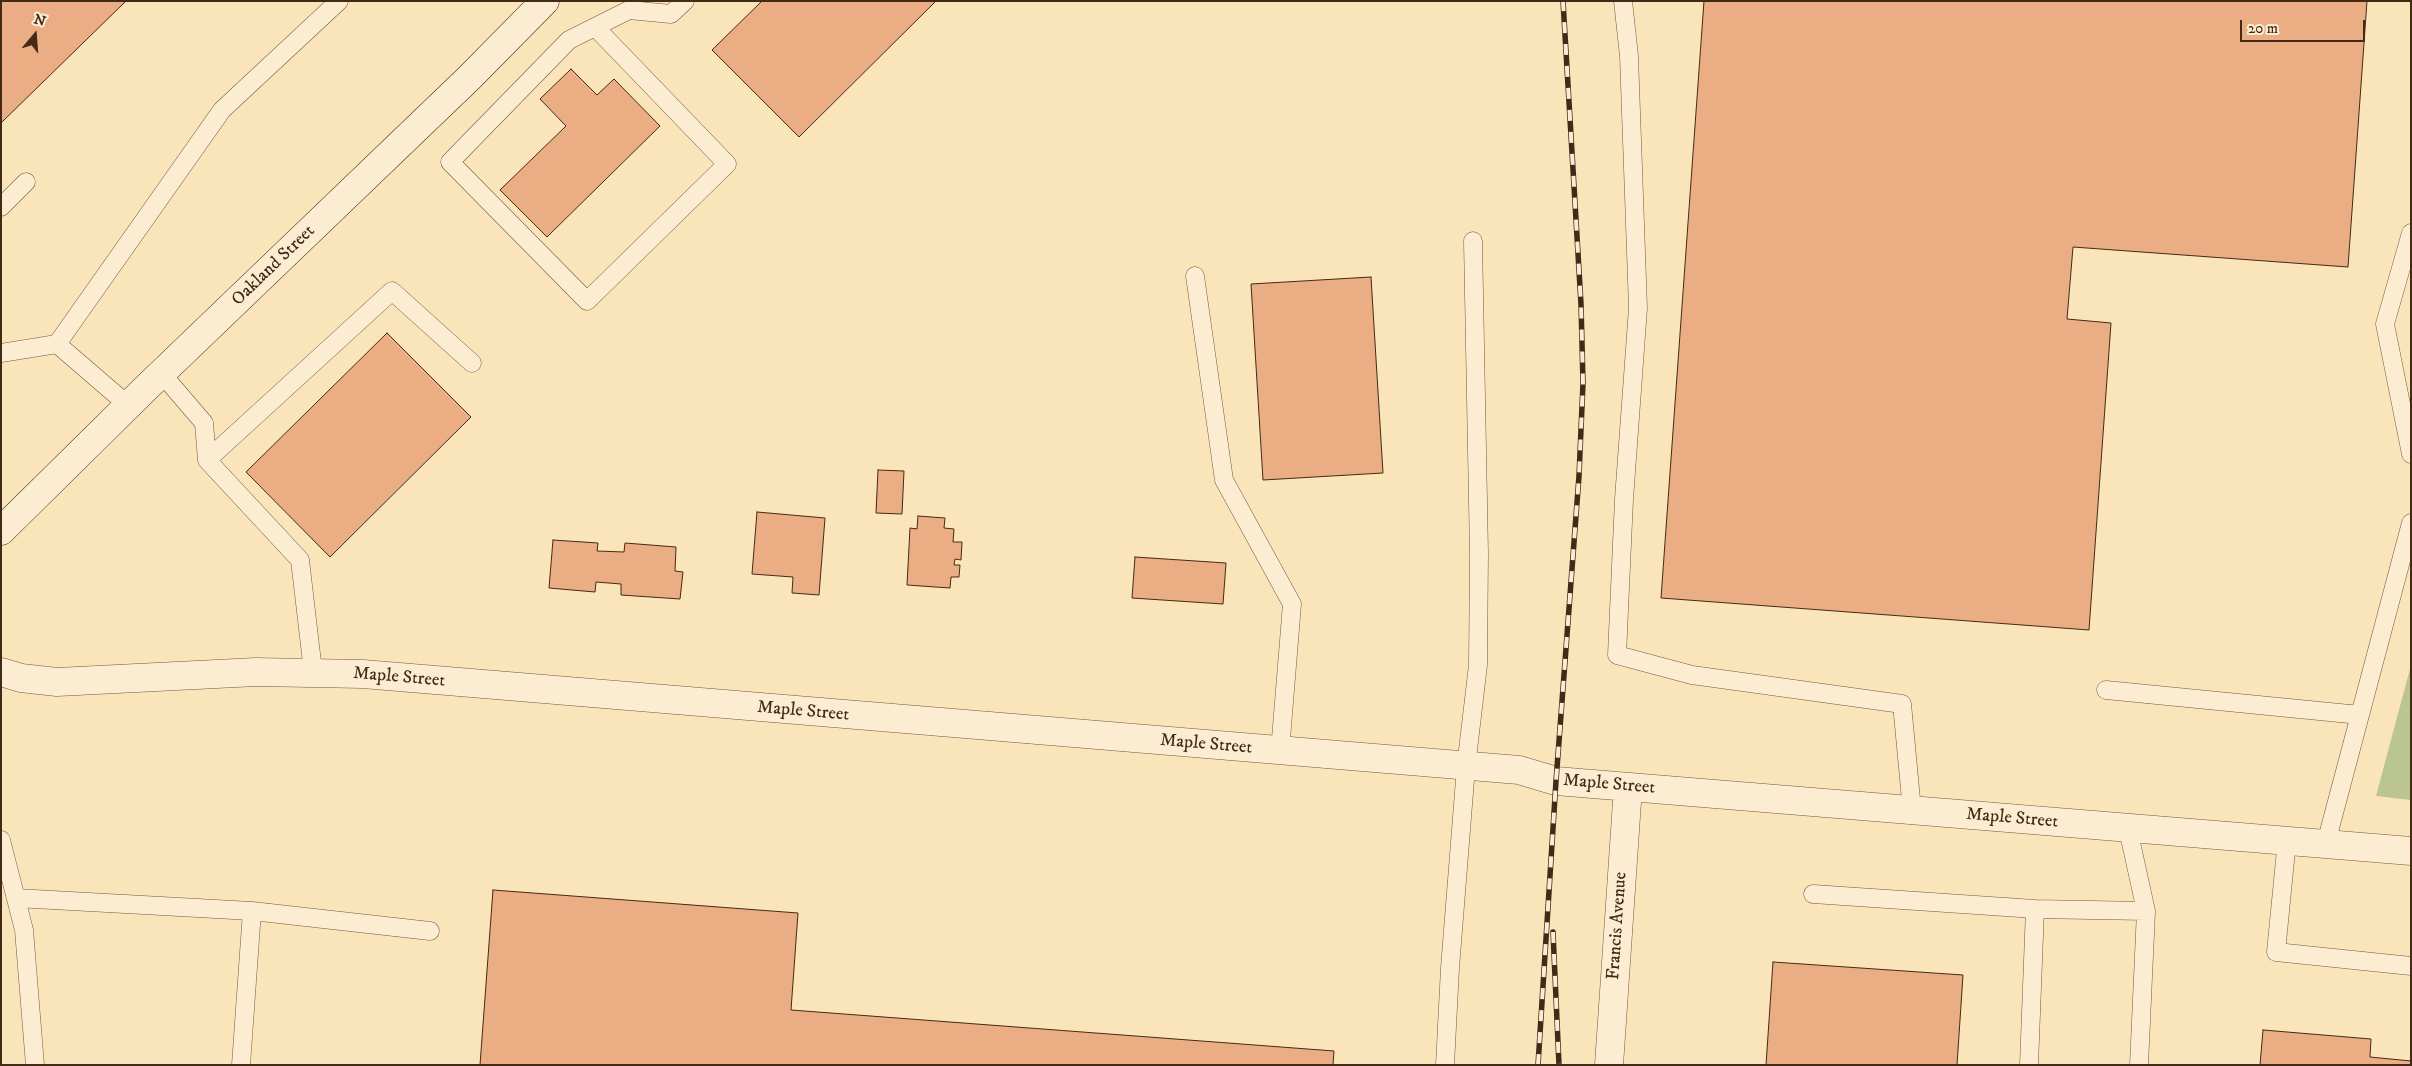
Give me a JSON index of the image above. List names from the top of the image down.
{
  "streets": {
    "street": ["Oakland Street", "Maple Street", "Francis Avenue"]
  },
  "crossings": [
    ["Maple Street", "Francis Avenue"]
  ],
  "scale_bar": "20 m",
  "north": "top"
}
